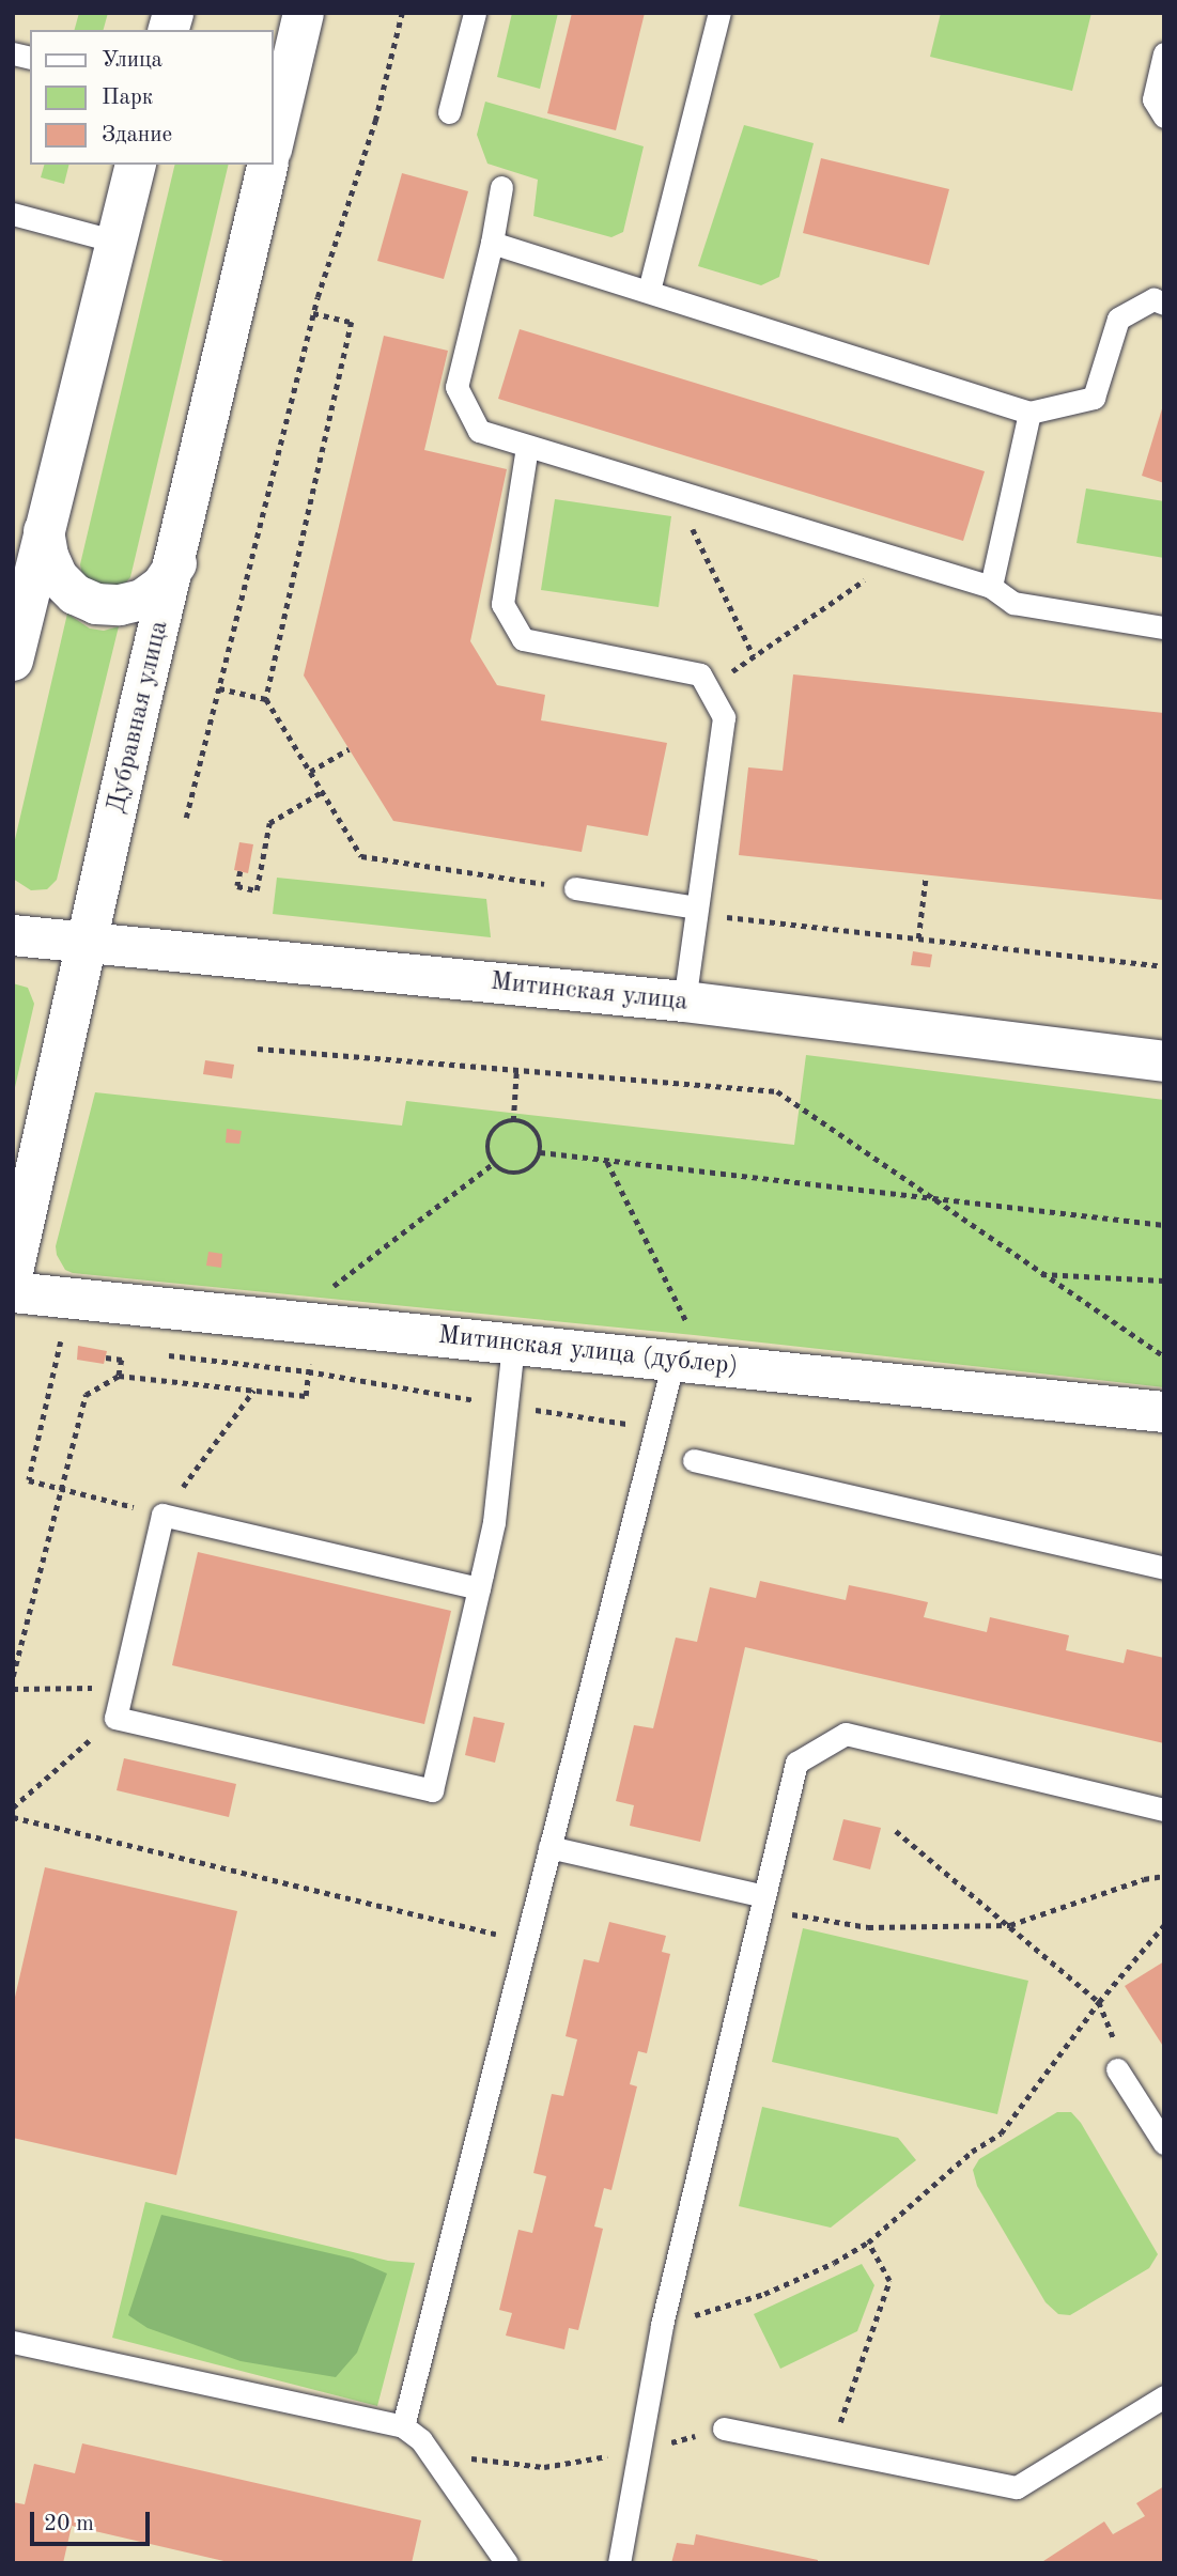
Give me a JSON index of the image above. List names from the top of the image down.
{
  "streets": {
    "main road": ["Дубравная улица", "Митинская улица", "Митинская улица (дублер)"]
  },
  "crossings": [
    ["Дубравная улица", "Митинская улица"]
  ],
  "legend": ["Улица", "Парк", "Здание"],
  "scale_bar": "20 m"
}
